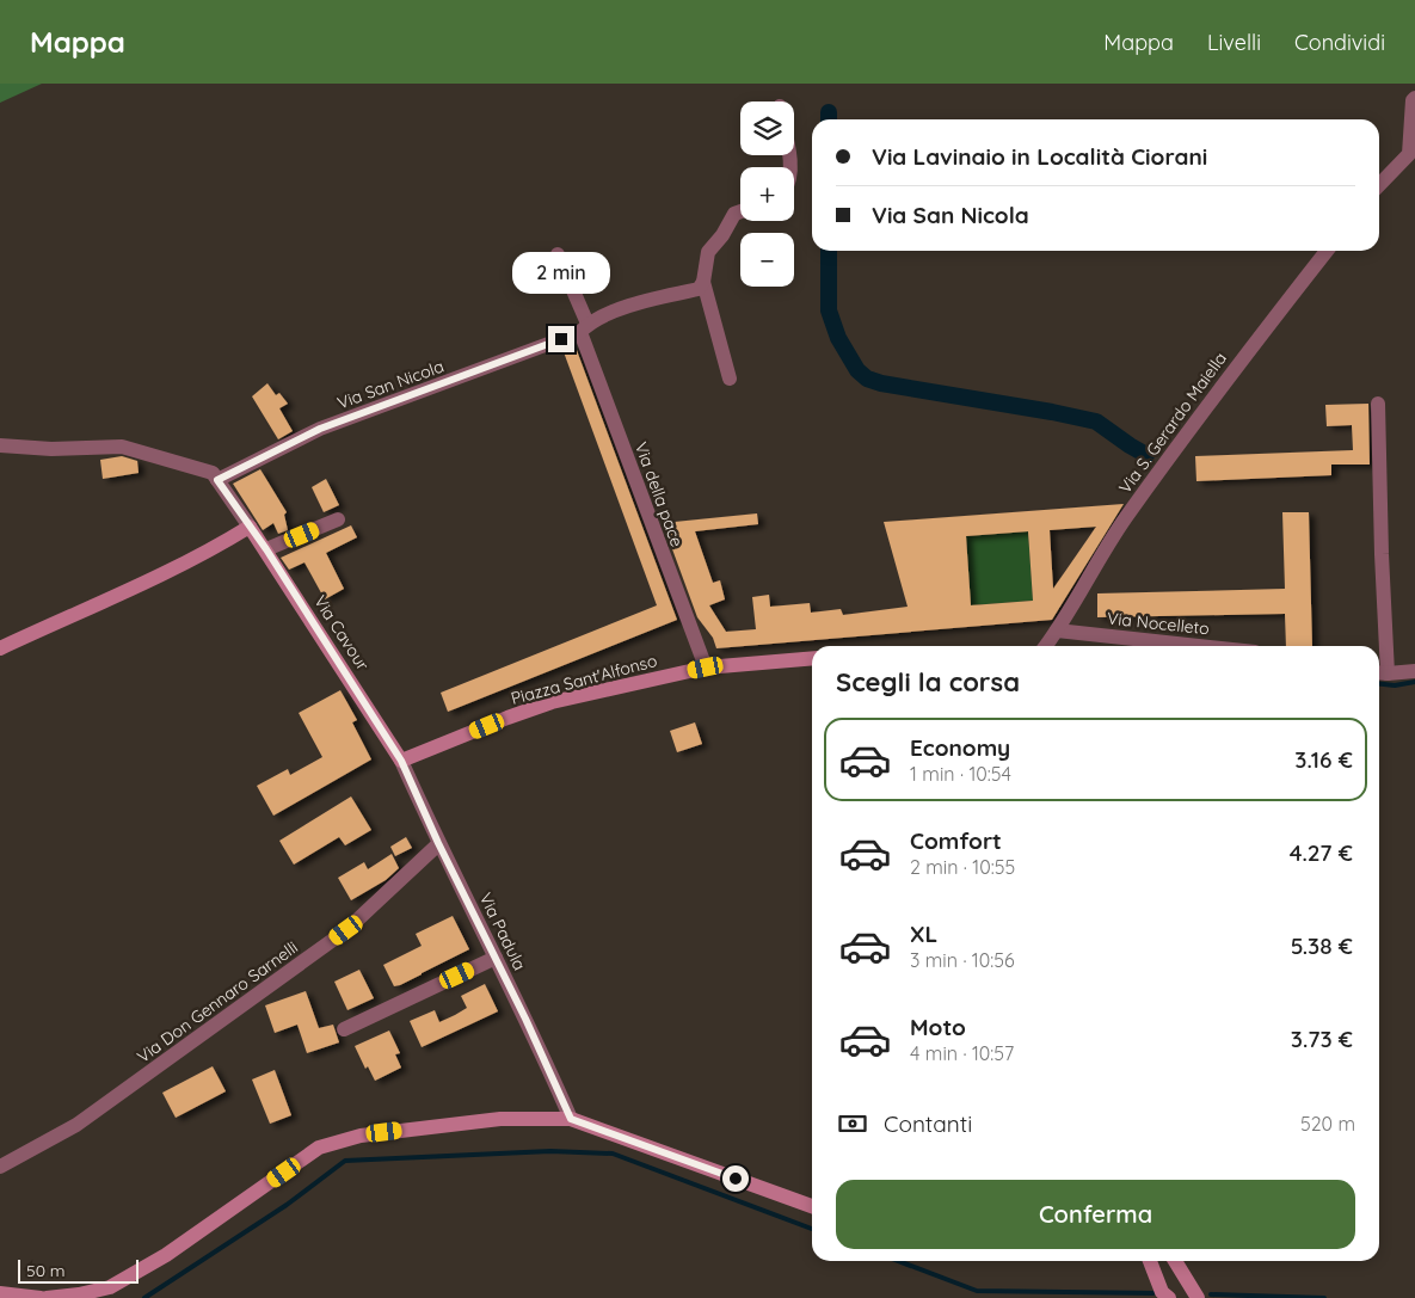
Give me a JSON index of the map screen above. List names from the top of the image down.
{
  "streets": {
    "street": [
      "Via San Nicola",
      "Via S. Gerardo Maiella",
      "Via della pace",
      "Via Nocelleto",
      "Via Cavour",
      "Piazza Sant'Alfonso",
      "Via Padula",
      "Via Don Gennaro Sarnelli"
    ]
  },
  "crossings": [
    ["Via San Nicola", "Via della pace"],
    ["Via S. Gerardo Maiella", "Via Nocelleto"],
    ["Via della pace", "Piazza Sant'Alfonso"],
    ["Via Cavour", "Piazza Sant'Alfonso"],
    ["Via Cavour", "Via Padula"],
    ["Piazza Sant'Alfonso", "Via Padula"],
    ["Via Padula", "Via Don Gennaro Sarnelli"]
  ],
  "scale_bar": "50 m",
  "page": {
    "header": "Mappa",
    "nav": ["Mappa", "Livelli", "Condividi"],
    "map_buttons": ["+", "−"],
    "banner": ["Via Lavinaio in Località Ciorani", "Via San Nicola"],
    "bubble": "2 min",
    "heading": "Scegli la corsa",
    "list": [
      {
        "name": "Economy",
        "note": "1 min · 10:54",
        "value": "3.16 €"
      },
      {
        "name": "Comfort",
        "note": "2 min · 10:55",
        "value": "4.27 €"
      },
      {
        "name": "XL",
        "note": "3 min · 10:56",
        "value": "5.38 €"
      },
      {
        "name": "Moto",
        "note": "4 min · 10:57",
        "value": "3.73 €"
      }
    ],
    "pay": ["Contanti", "520 m"],
    "buttons": "Conferma",
    "scale": "50 m"
  }
}
